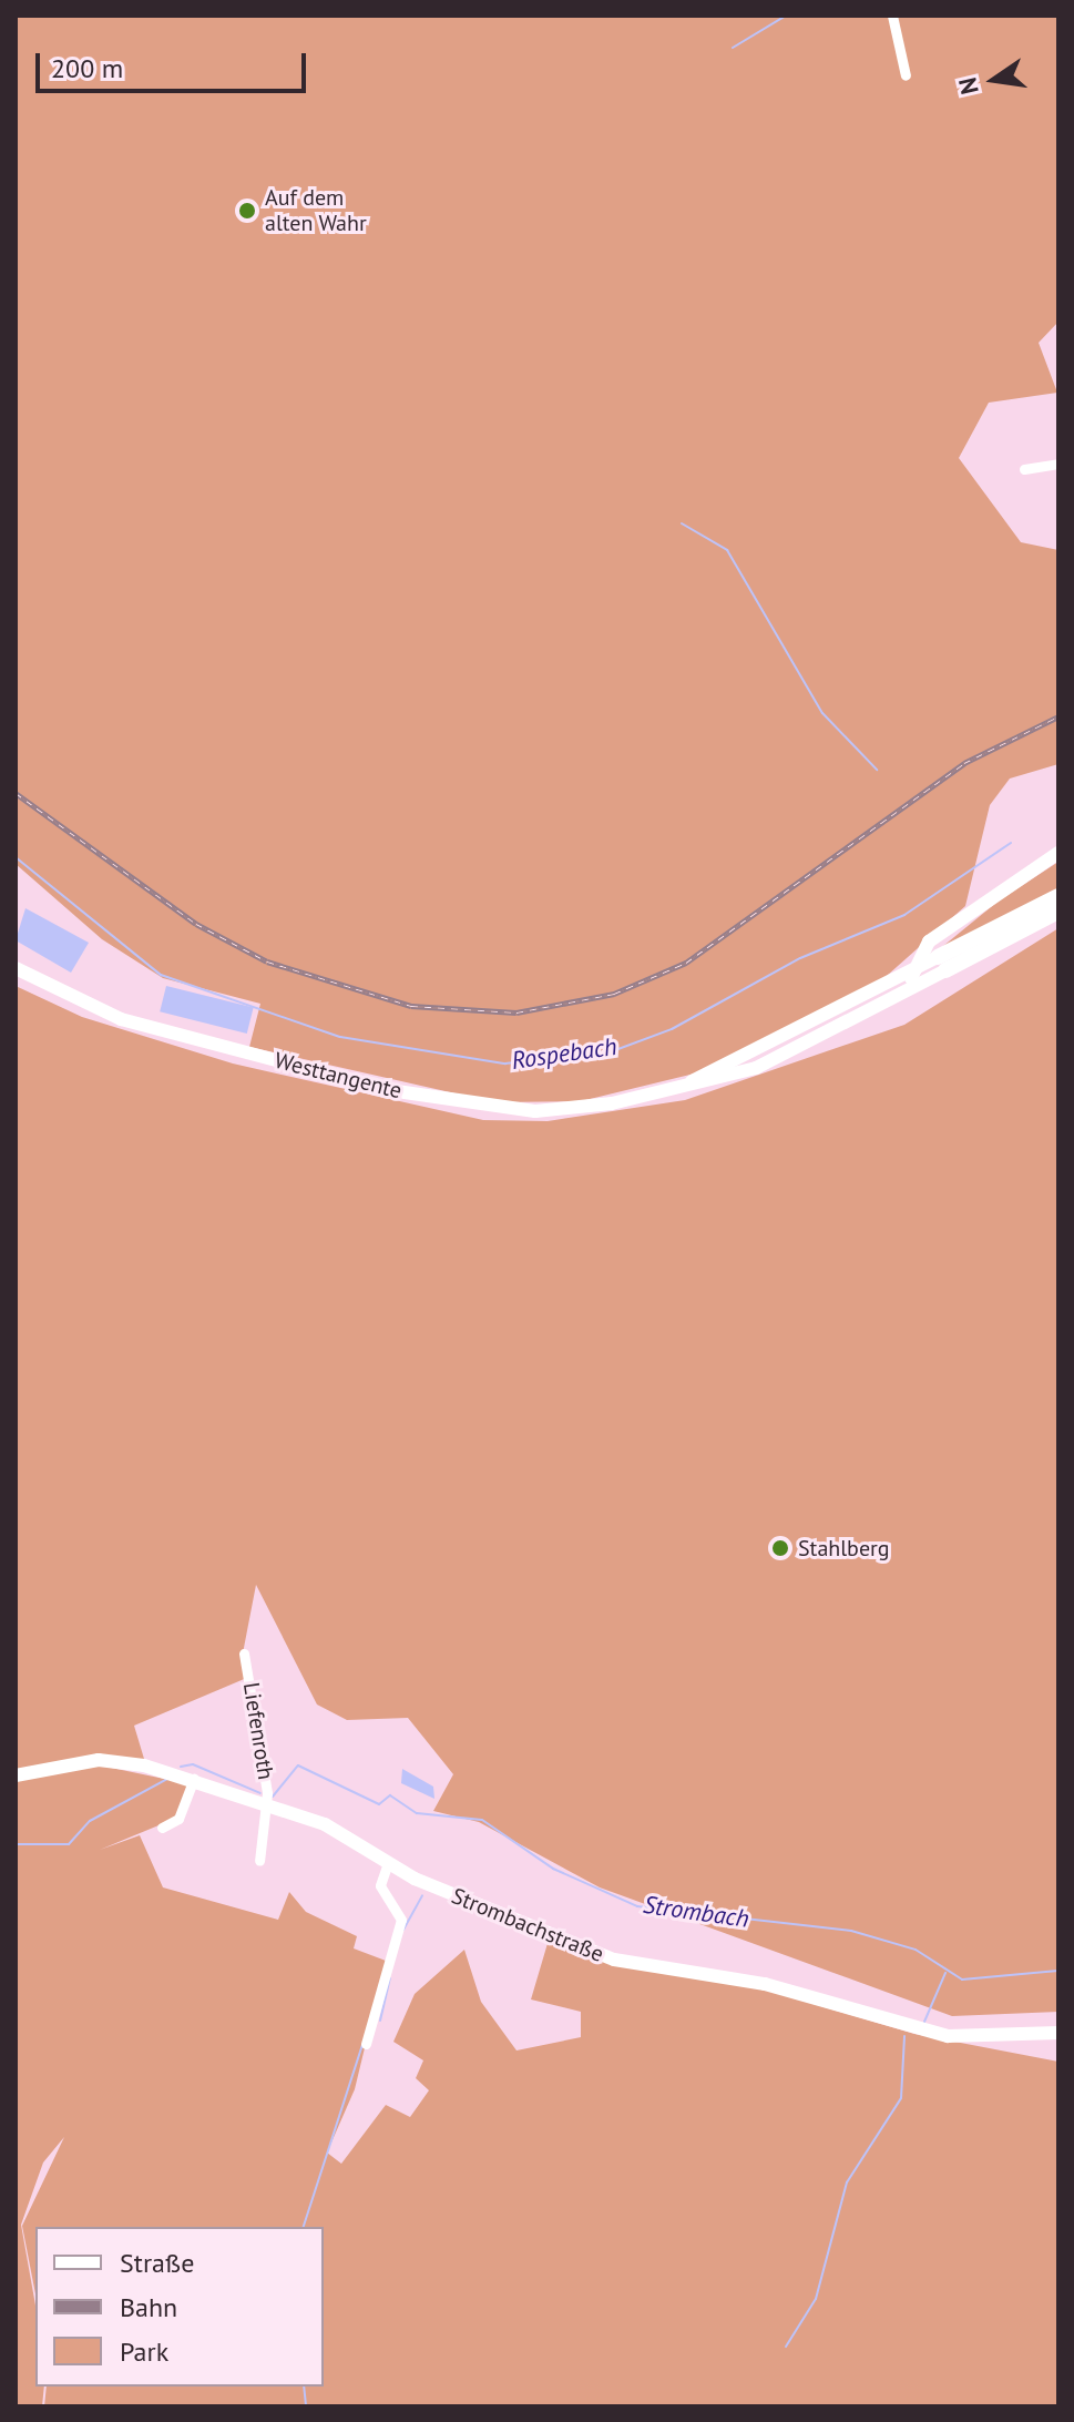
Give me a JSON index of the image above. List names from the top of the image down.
{
  "streets": {
    "highway": ["Westtangente"],
    "main road": ["Strombachstraße"],
    "street": ["Liefenroth"]
  },
  "crossings": [
    ["Liefenroth", "Strombachstraße"]
  ],
  "water": ["Rospebach", "Strombach"],
  "places": ["Auf dem alten Wahr", "Stahlberg"],
  "legend": ["Straße", "Bahn", "Park"],
  "scale_bar": "200 m",
  "north": "left"
}
